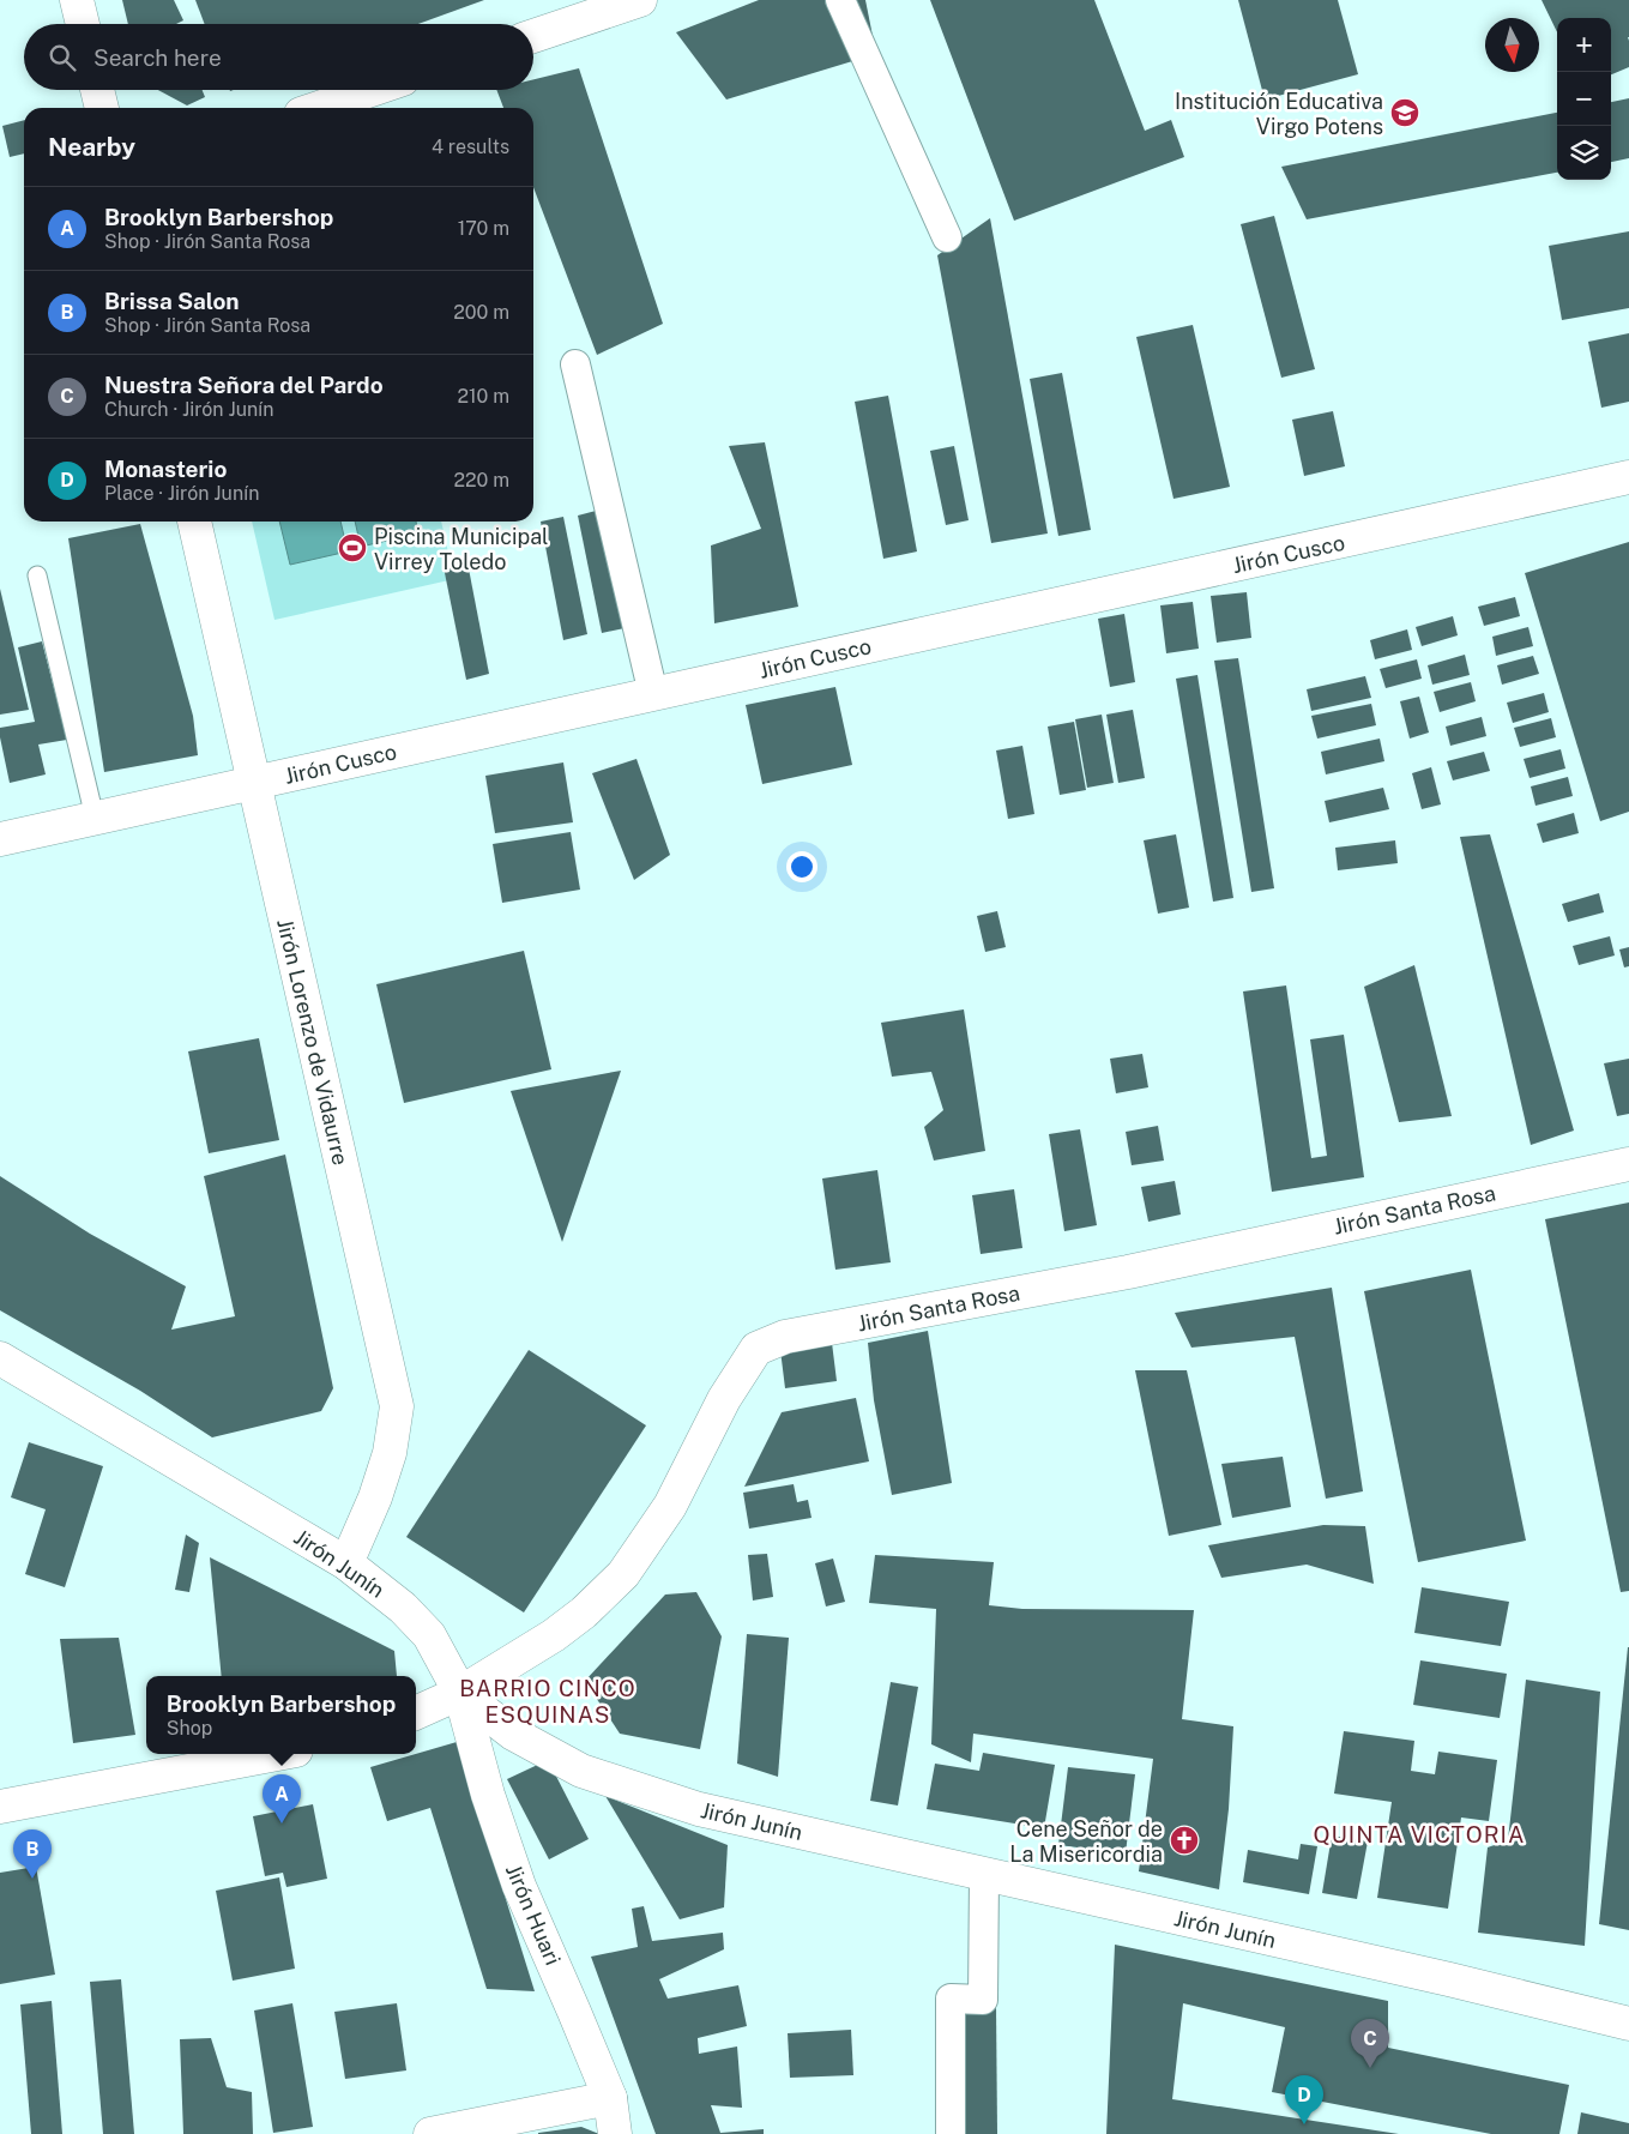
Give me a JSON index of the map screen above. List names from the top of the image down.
{
  "streets": {
    "street": [
      "Jirón Cusco",
      "Jirón Lorenzo de Vidaurre",
      "Jirón Santa Rosa",
      "Jirón Junín",
      "Jirón Huari"
    ]
  },
  "crossings": [
    ["Jirón Cusco", "Jirón Lorenzo de Vidaurre"],
    ["Jirón Lorenzo de Vidaurre", "Jirón Junín"],
    ["Jirón Santa Rosa", "Jirón Junín"],
    ["Jirón Santa Rosa", "Jirón Huari"],
    ["Jirón Junín", "Jirón Huari"]
  ],
  "districts": ["BARRIO CINCO ESQUINAS", "QUINTA VICTORIA"],
  "places": {
    "school or university": ["Institución Educativa Virgo Potens"],
    "sports": ["Piscina Municipal Virrey Toledo"],
    "church": ["Cene Señor de La Misericordia"]
  },
  "north": "bottom",
  "page": {
    "map_buttons": ["+", "−"],
    "search": "Search here",
    "heading": ["Nearby", "4 results"],
    "list": [
      {
        "mark": "A",
        "name": "Brooklyn Barbershop",
        "note": "Shop · Jirón Santa Rosa",
        "value": "170 m"
      },
      {
        "mark": "B",
        "name": "Brissa Salon",
        "note": "Shop · Jirón Santa Rosa",
        "value": "200 m"
      },
      {
        "mark": "C",
        "name": "Nuestra Señora del Pardo",
        "note": "Church · Jirón Junín",
        "value": "210 m"
      },
      {
        "mark": "D",
        "name": "Monasterio",
        "note": "Place · Jirón Junín",
        "value": "220 m"
      }
    ],
    "popup": ["Brooklyn Barbershop", "Shop"],
    "pins": [
      "A",
      "B",
      "C",
      "D"
    ]
  }
}
